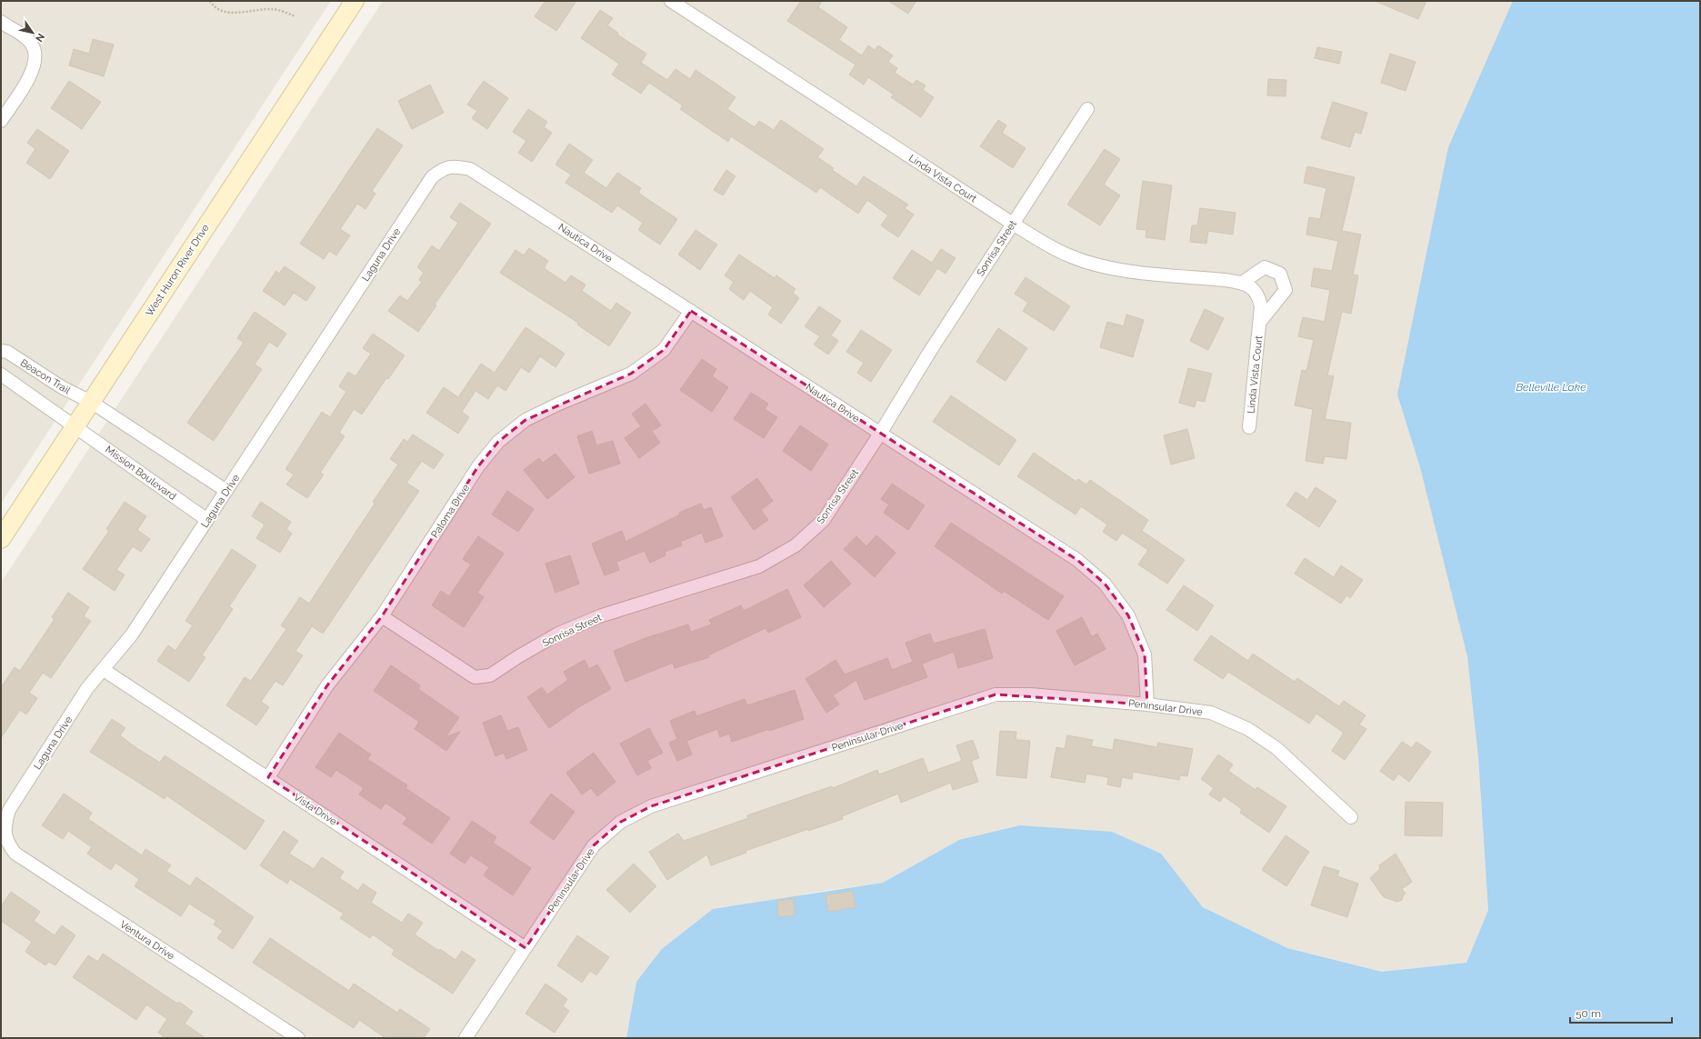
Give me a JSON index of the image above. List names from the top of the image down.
{
  "streets": {
    "main road": ["West Huron River Drive"],
    "street": [
      "Linda Vista Court",
      "Nautica Drive",
      "Sonrisa Street",
      "Laguna Drive",
      "Beacon Trail",
      "Mission Boulevard",
      "Paloma Drive",
      "Peninsular Drive",
      "Vista Drive",
      "Ventura Drive"
    ]
  },
  "crossings": [
    ["Linda Vista Court", "Sonrisa Street"],
    ["Nautica Drive", "Sonrisa Street"],
    ["Nautica Drive", "Laguna Drive"],
    ["Nautica Drive", "Paloma Drive"],
    ["Nautica Drive", "Peninsular Drive"],
    ["Sonrisa Street", "Paloma Drive"],
    ["Laguna Drive", "Mission Boulevard"],
    ["Laguna Drive", "Vista Drive"],
    ["Laguna Drive", "Ventura Drive"],
    ["West Huron River Drive", "Beacon Trail"],
    ["West Huron River Drive", "Mission Boulevard"],
    ["Paloma Drive", "Vista Drive"],
    ["Peninsular Drive", "Vista Drive"]
  ],
  "water": ["Belleville Lake"],
  "scale_bar": "50 m",
  "north": "bottom right"
}
